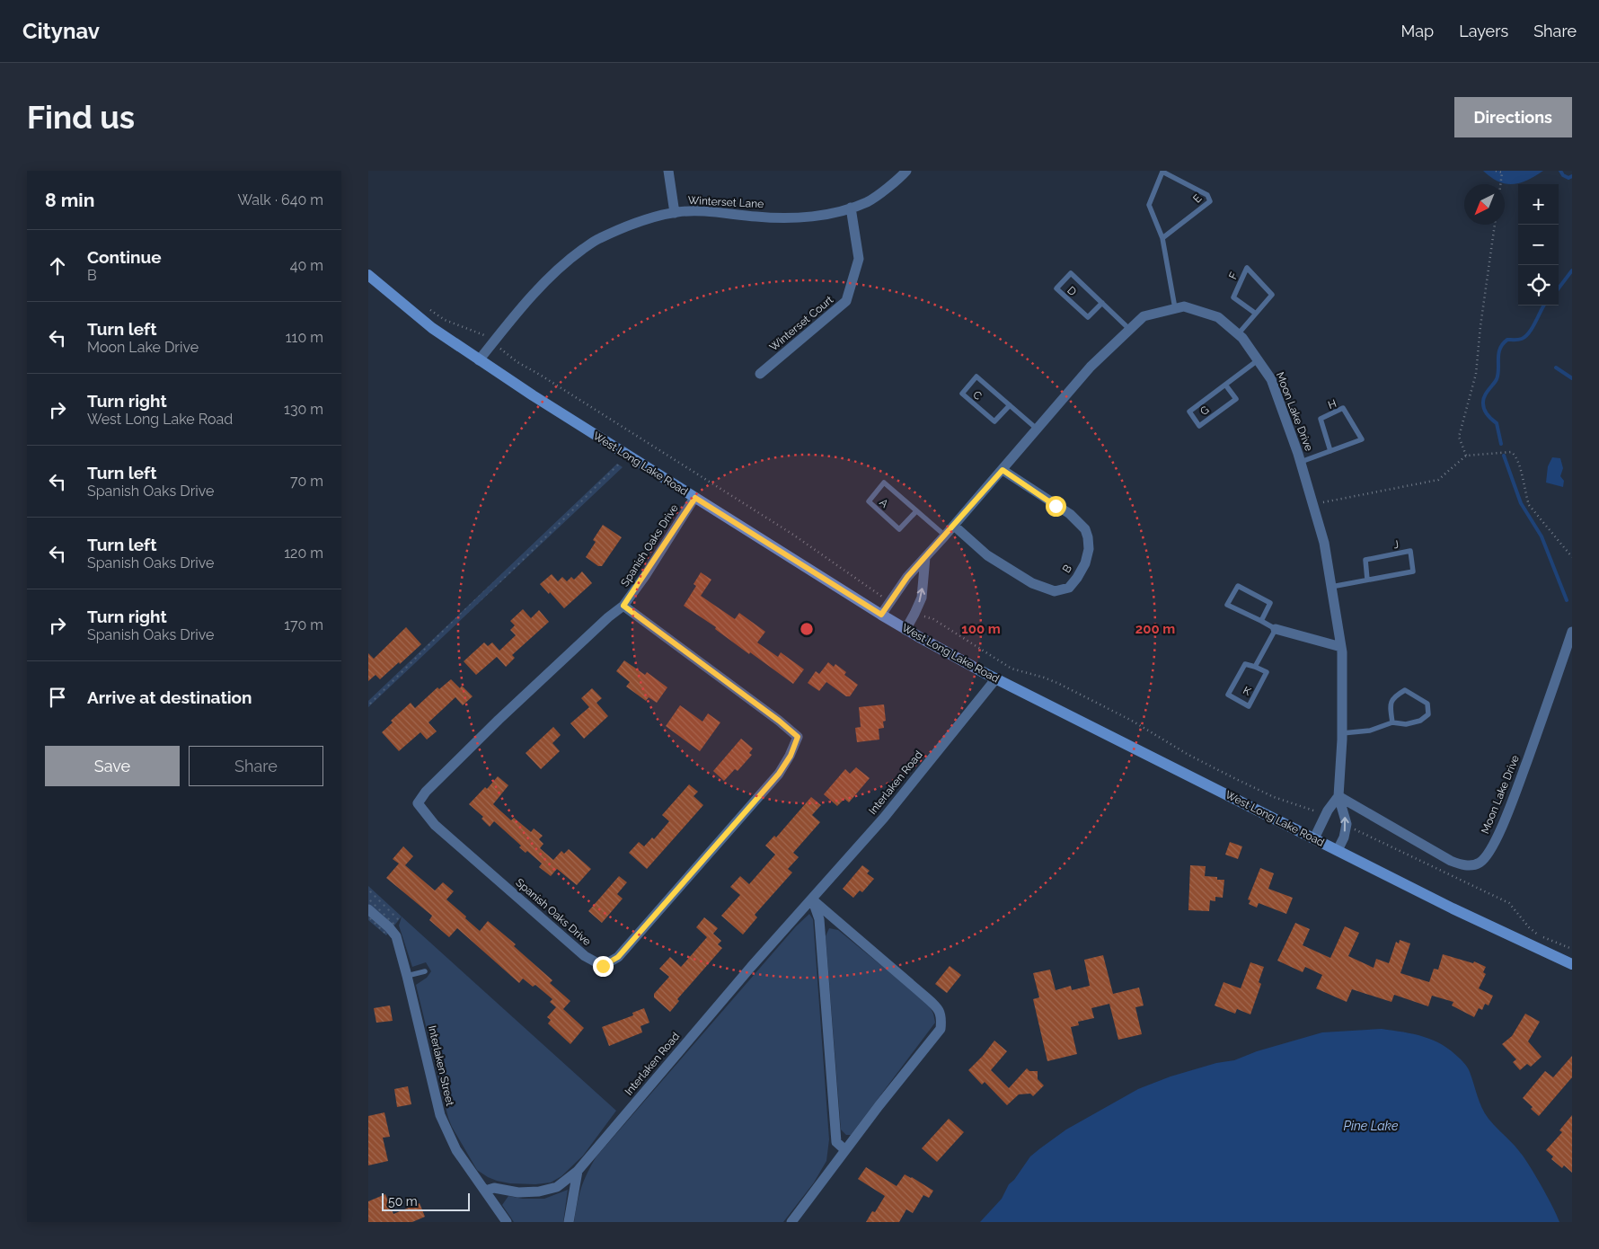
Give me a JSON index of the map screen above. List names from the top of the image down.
{
  "streets": {
    "main road": ["West Long Lake Road"],
    "street": [
      "Winterset Lane",
      "Winterset Court",
      "Moon Lake Drive",
      "Spanish Oaks Drive",
      "B",
      "Interlaken Road",
      "Interlaken Street"
    ],
    "lane": [
      "E",
      "F",
      "D",
      "C",
      "H",
      "G",
      "A",
      "J",
      "K"
    ]
  },
  "crossings": [
    ["E", "Moon Lake Drive"],
    ["Winterset Lane", "Winterset Court"],
    ["Winterset Lane", "West Long Lake Road"],
    ["F", "Moon Lake Drive"],
    ["D", "Moon Lake Drive"],
    ["C", "Moon Lake Drive"],
    ["H", "Moon Lake Drive"],
    ["G", "Moon Lake Drive"],
    ["Moon Lake Drive", "West Long Lake Road"],
    ["Moon Lake Drive", "A"],
    ["Moon Lake Drive", "J"],
    ["Moon Lake Drive", "B"],
    ["West Long Lake Road", "Spanish Oaks Drive"],
    ["West Long Lake Road", "Interlaken Road"],
    ["Interlaken Road", "Interlaken Street"]
  ],
  "water": ["Pine Lake"],
  "scale_bar": "50 m",
  "north": "bottom left",
  "page": {
    "header": "Citynav",
    "nav": ["Map", "Layers", "Share"],
    "buttons": [
      "Directions",
      ["Save", "Share"]
    ],
    "title": "Find us",
    "heading": ["8 min", "Walk · 640 m"],
    "map_buttons": ["+", "−"],
    "list": [
      ["Continue", "B", "40 m"],
      ["Turn left", "Moon Lake Drive", "110 m"],
      ["Turn right", "West Long Lake Road", "130 m"],
      ["Turn left", "Spanish Oaks Drive", "70 m"],
      ["Turn left", "Spanish Oaks Drive", "120 m"],
      ["Turn right", "Spanish Oaks Drive", "170 m"],
      "Arrive at destination"
    ],
    "scale": "50 m"
  },
  "rings": ["100 m", "200 m"]
}
